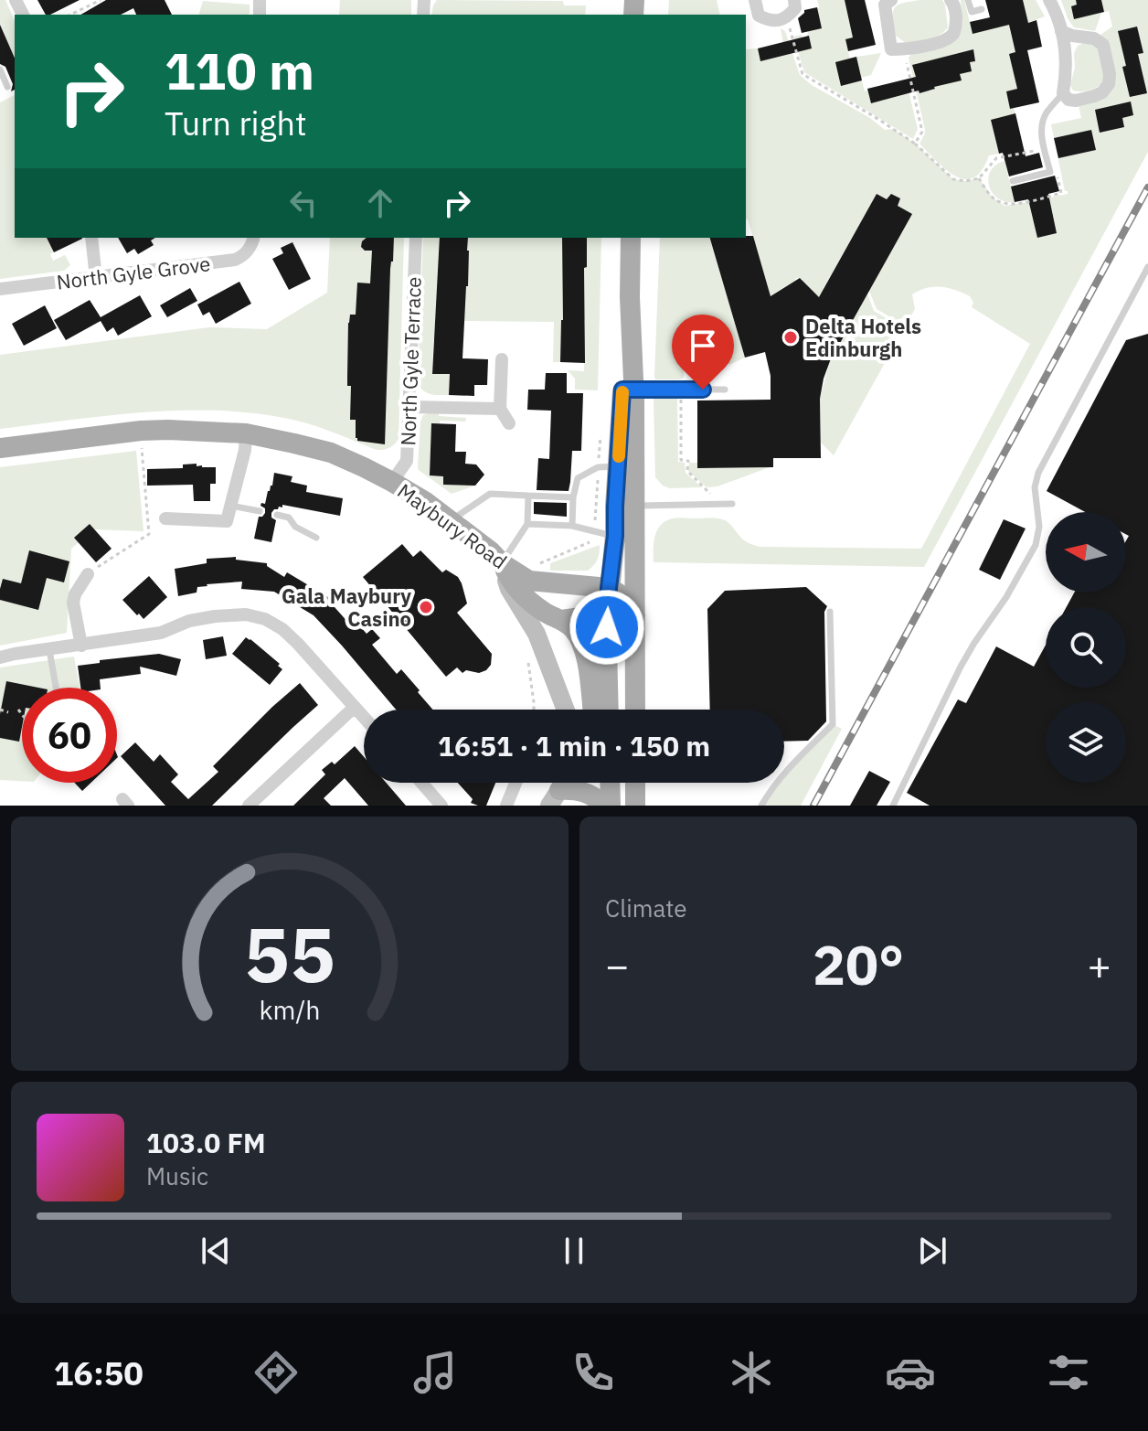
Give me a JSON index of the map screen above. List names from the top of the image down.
{
  "streets": {
    "main road": ["Maybury Road"],
    "street": ["North Gyle Grove", "North Gyle Terrace"]
  },
  "crossings": [
    ["North Gyle Terrace", "Maybury Road"]
  ],
  "places": ["Delta Hotels Edinburgh", "Gala Maybury Casino"],
  "north": "left",
  "page": {
    "turn": ["110 m", "Turn right"],
    "limit": "60",
    "trip": "16:51 · 1 min · 150 m",
    "tile": "Climate",
    "heat": ["−", "20°", "+"],
    "song": ["103.0 FM", "Music"],
    "tabs": "16:50",
    "gauge": ["55", "km/h"]
  }
}
